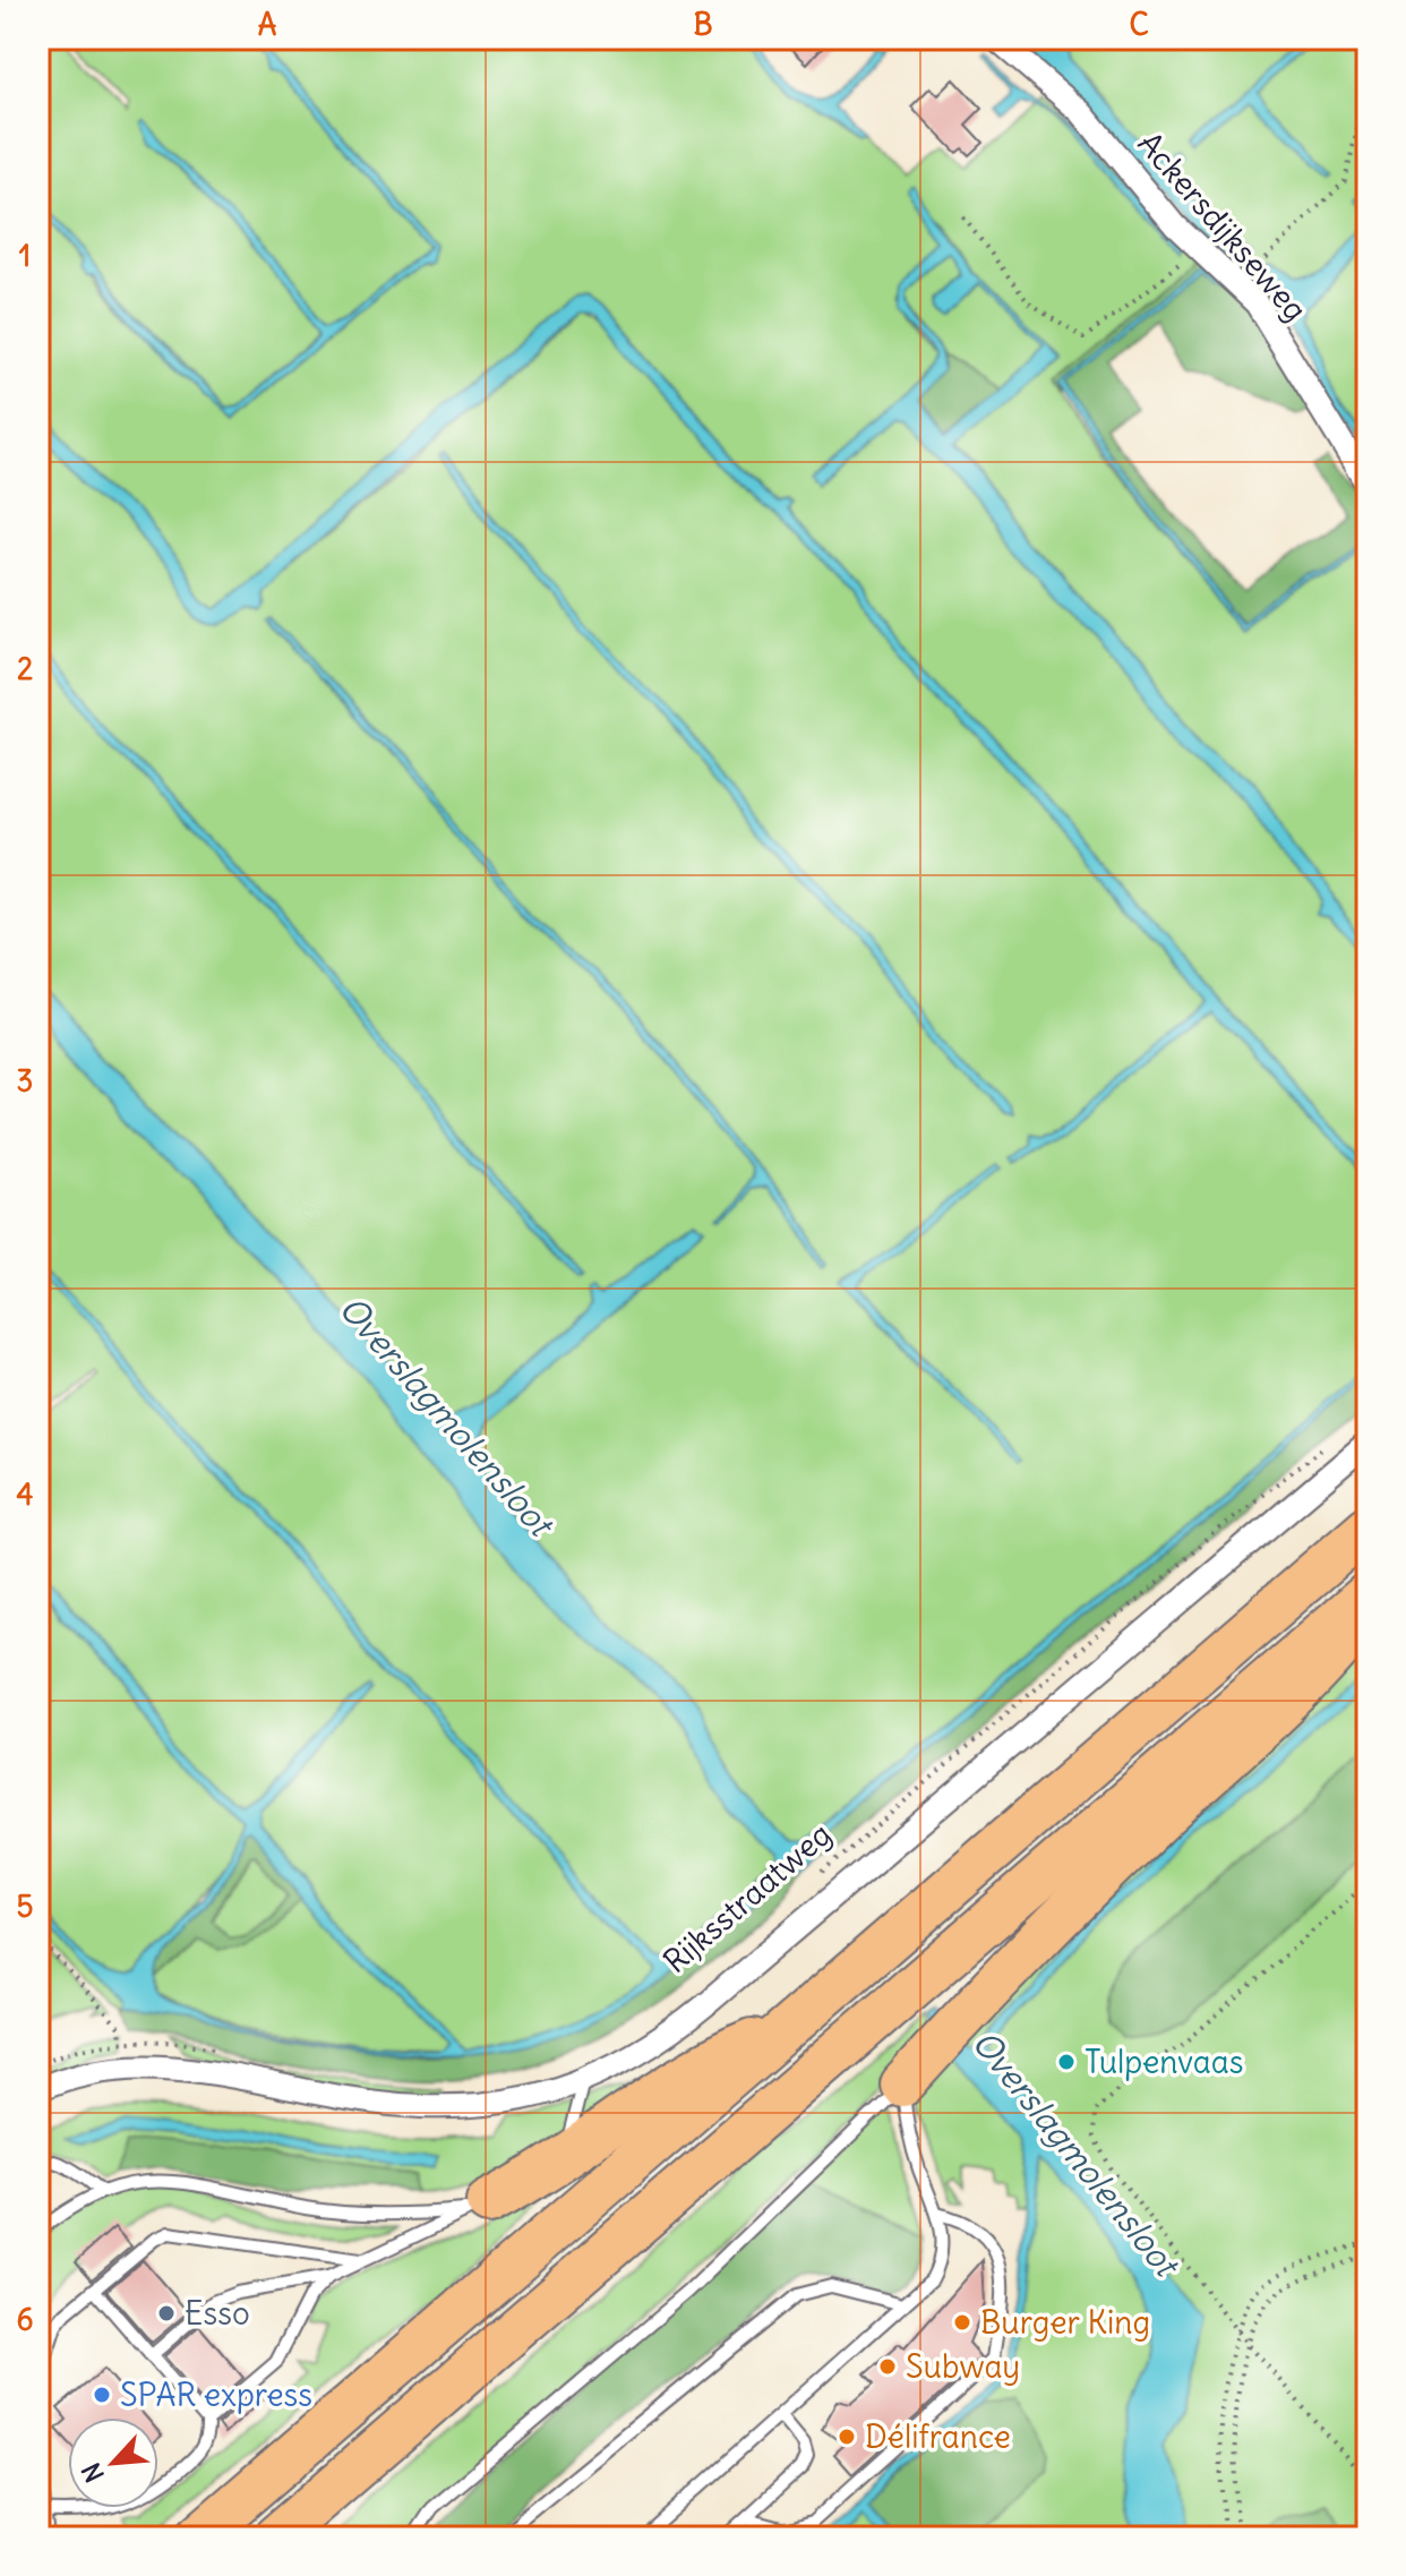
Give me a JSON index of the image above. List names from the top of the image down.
{
  "streets": {
    "street": ["Ackersdijkseweg", "Rijksstraatweg"]
  },
  "water": ["Overslagmolensloot"],
  "places": [
    "Tulpenvaas",
    "Esso",
    "Burger King",
    "Subway",
    "SPAR express",
    "Délifrance"
  ],
  "north": "bottom left",
  "grid": {
    "columns": ["A", "B", "C"],
    "rows": [
      "1",
      "2",
      "3",
      "4",
      "5",
      "6"
    ]
  }
}
